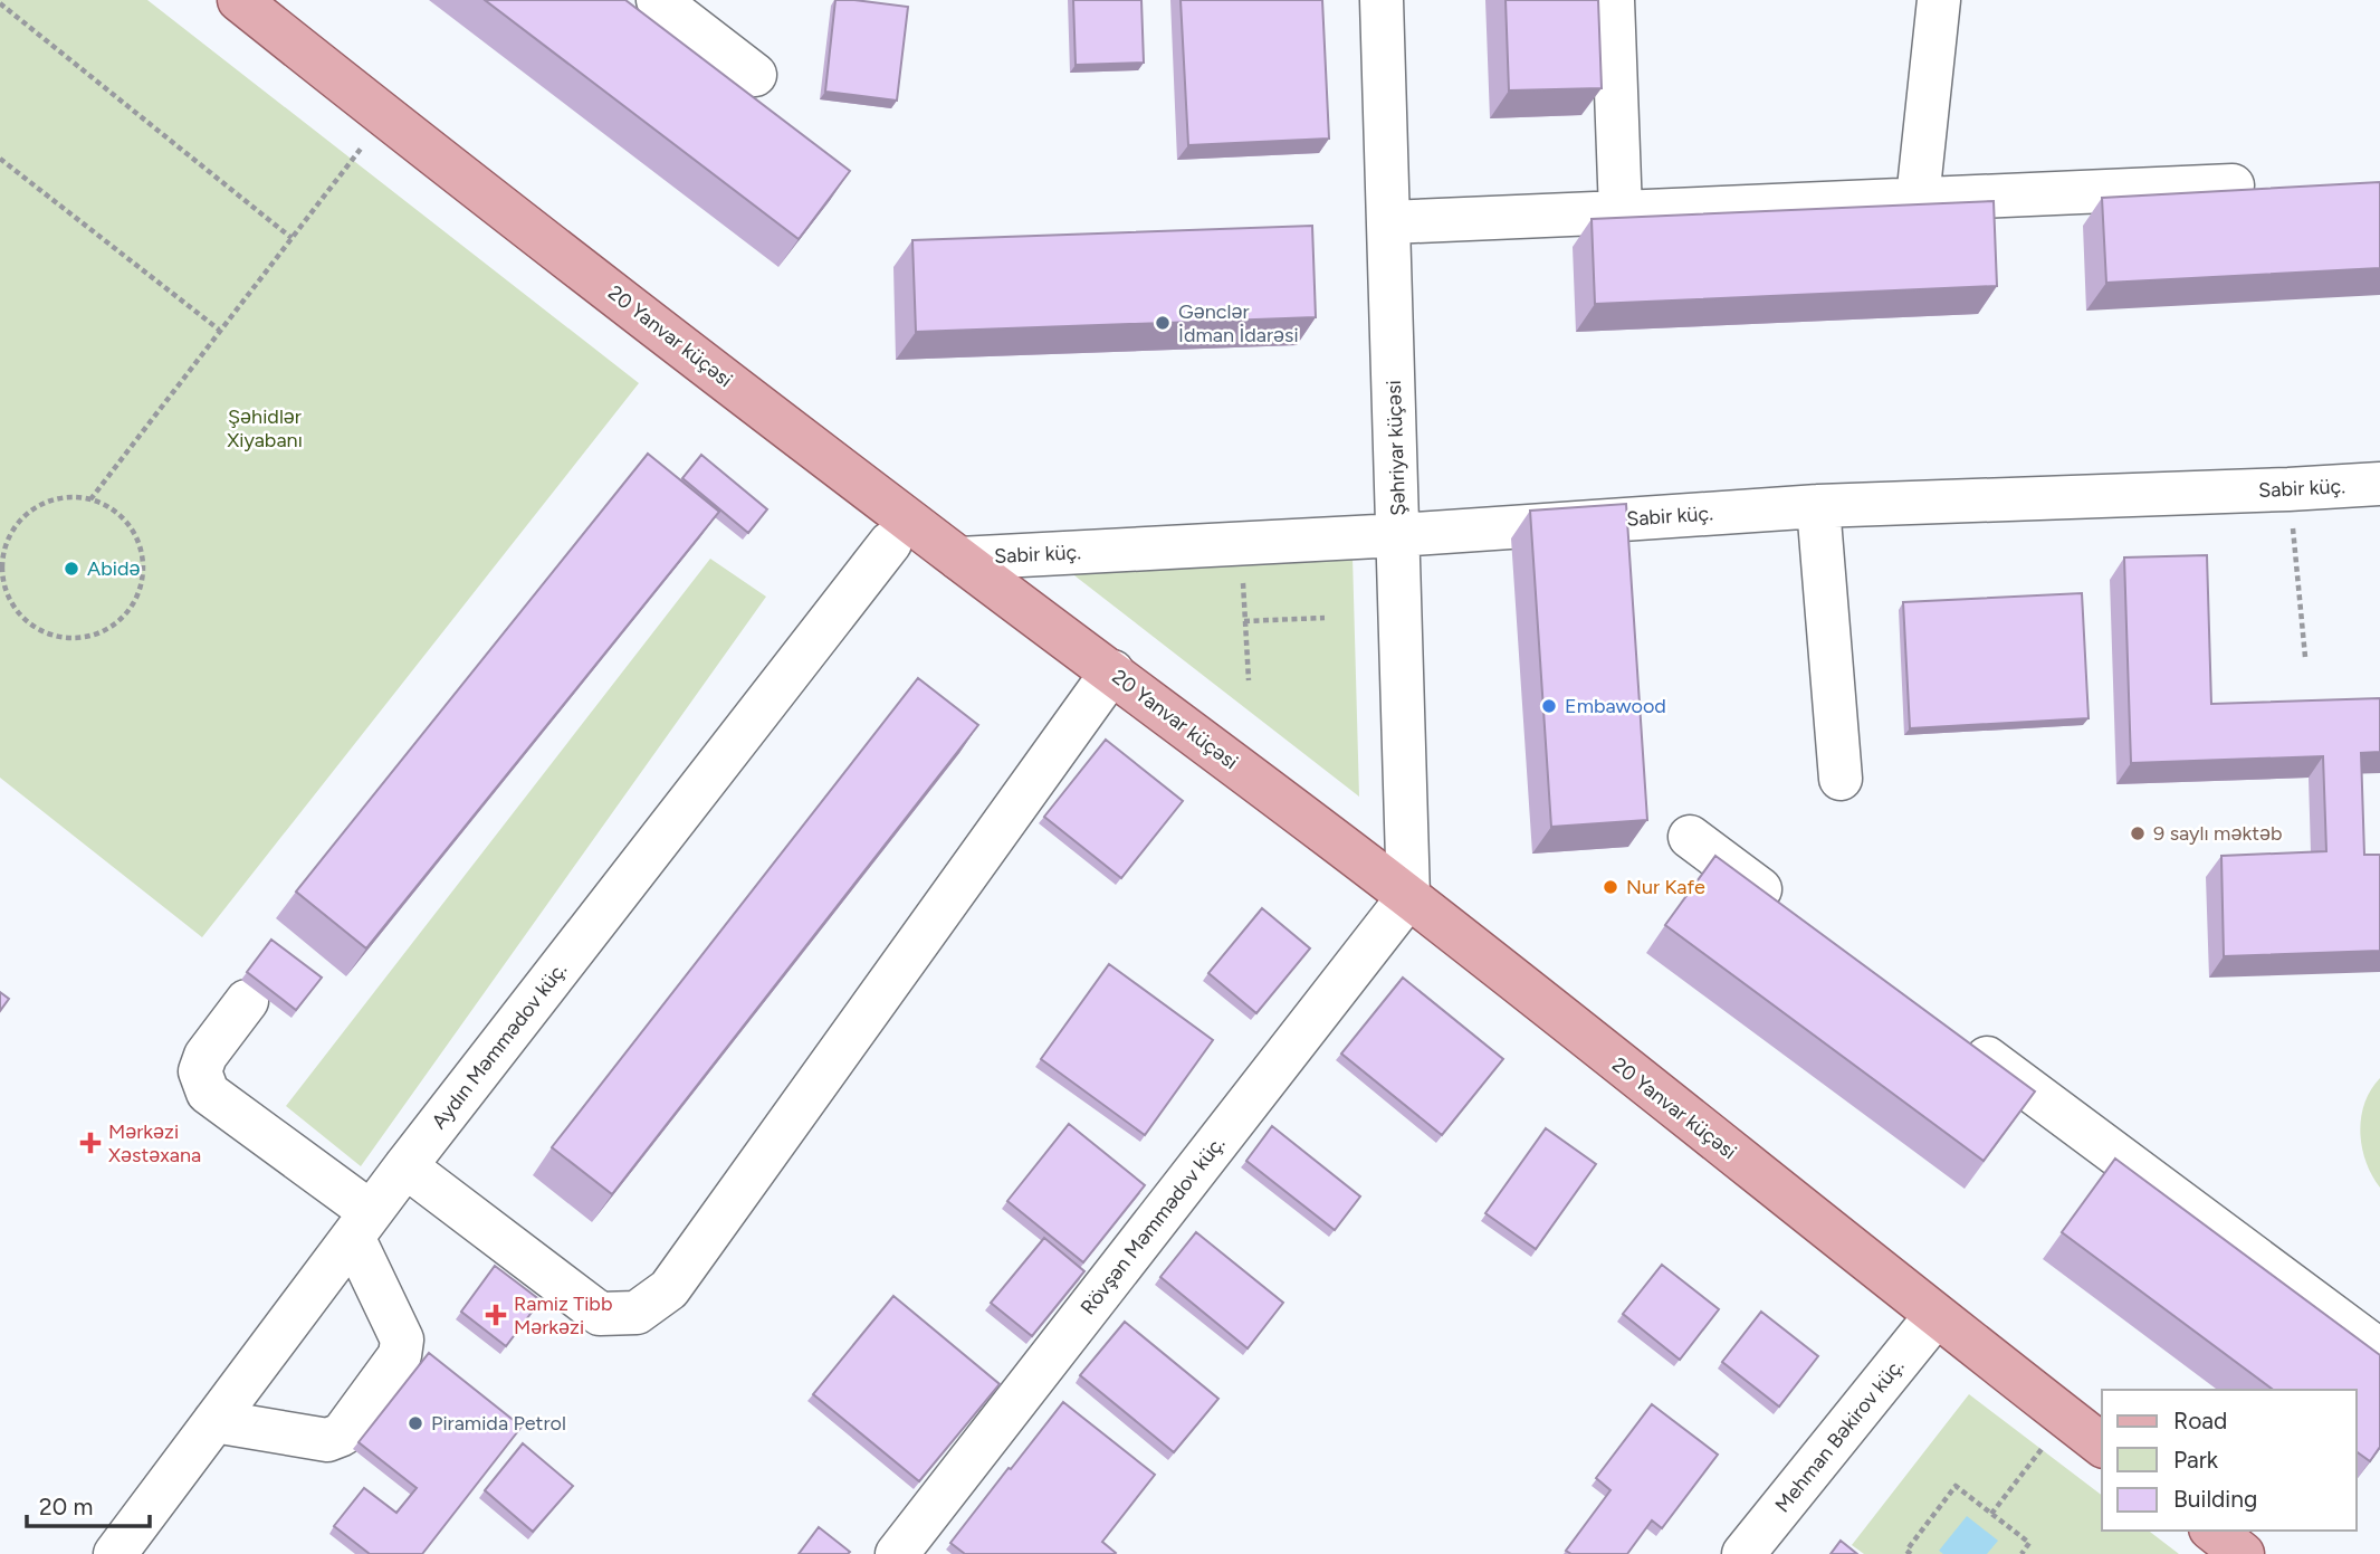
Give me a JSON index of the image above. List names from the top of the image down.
{
  "streets": {
    "main road": ["20 Yanvar küçəsi"],
    "street": [
      "Şəhriyar küçəsi",
      "Sabir küç.",
      "Aydın Məmmədov küç.",
      "Rövşən Məmmədov küç.",
      "Mehman Bəkirov küç."
    ]
  },
  "crossings": [
    ["20 Yanvar küçəsi", "Şəhriyar küçəsi"],
    ["20 Yanvar küçəsi", "Sabir küç."],
    ["20 Yanvar küçəsi", "Rövşən Məmmədov küç."],
    ["20 Yanvar küçəsi", "Mehman Bəkirov küç."],
    ["Şəhriyar küçəsi", "Sabir küç."],
    ["Şəhriyar küçəsi", "Rövşən Məmmədov küç."]
  ],
  "parks": ["Şəhidlər Xiyabanı"],
  "places": {
    "other": [
      "Gənclər İdman İdarəsi",
      "Abidə",
      "Embawood",
      "9 saylı məktəb",
      "Nur Kafe",
      "Piramida Petrol"
    ],
    "health": ["Mərkəzi Xəstəxana", "Ramiz Tibb Mərkəzi"]
  },
  "legend": ["Road", "Park", "Building"],
  "scale_bar": "20 m"
}
